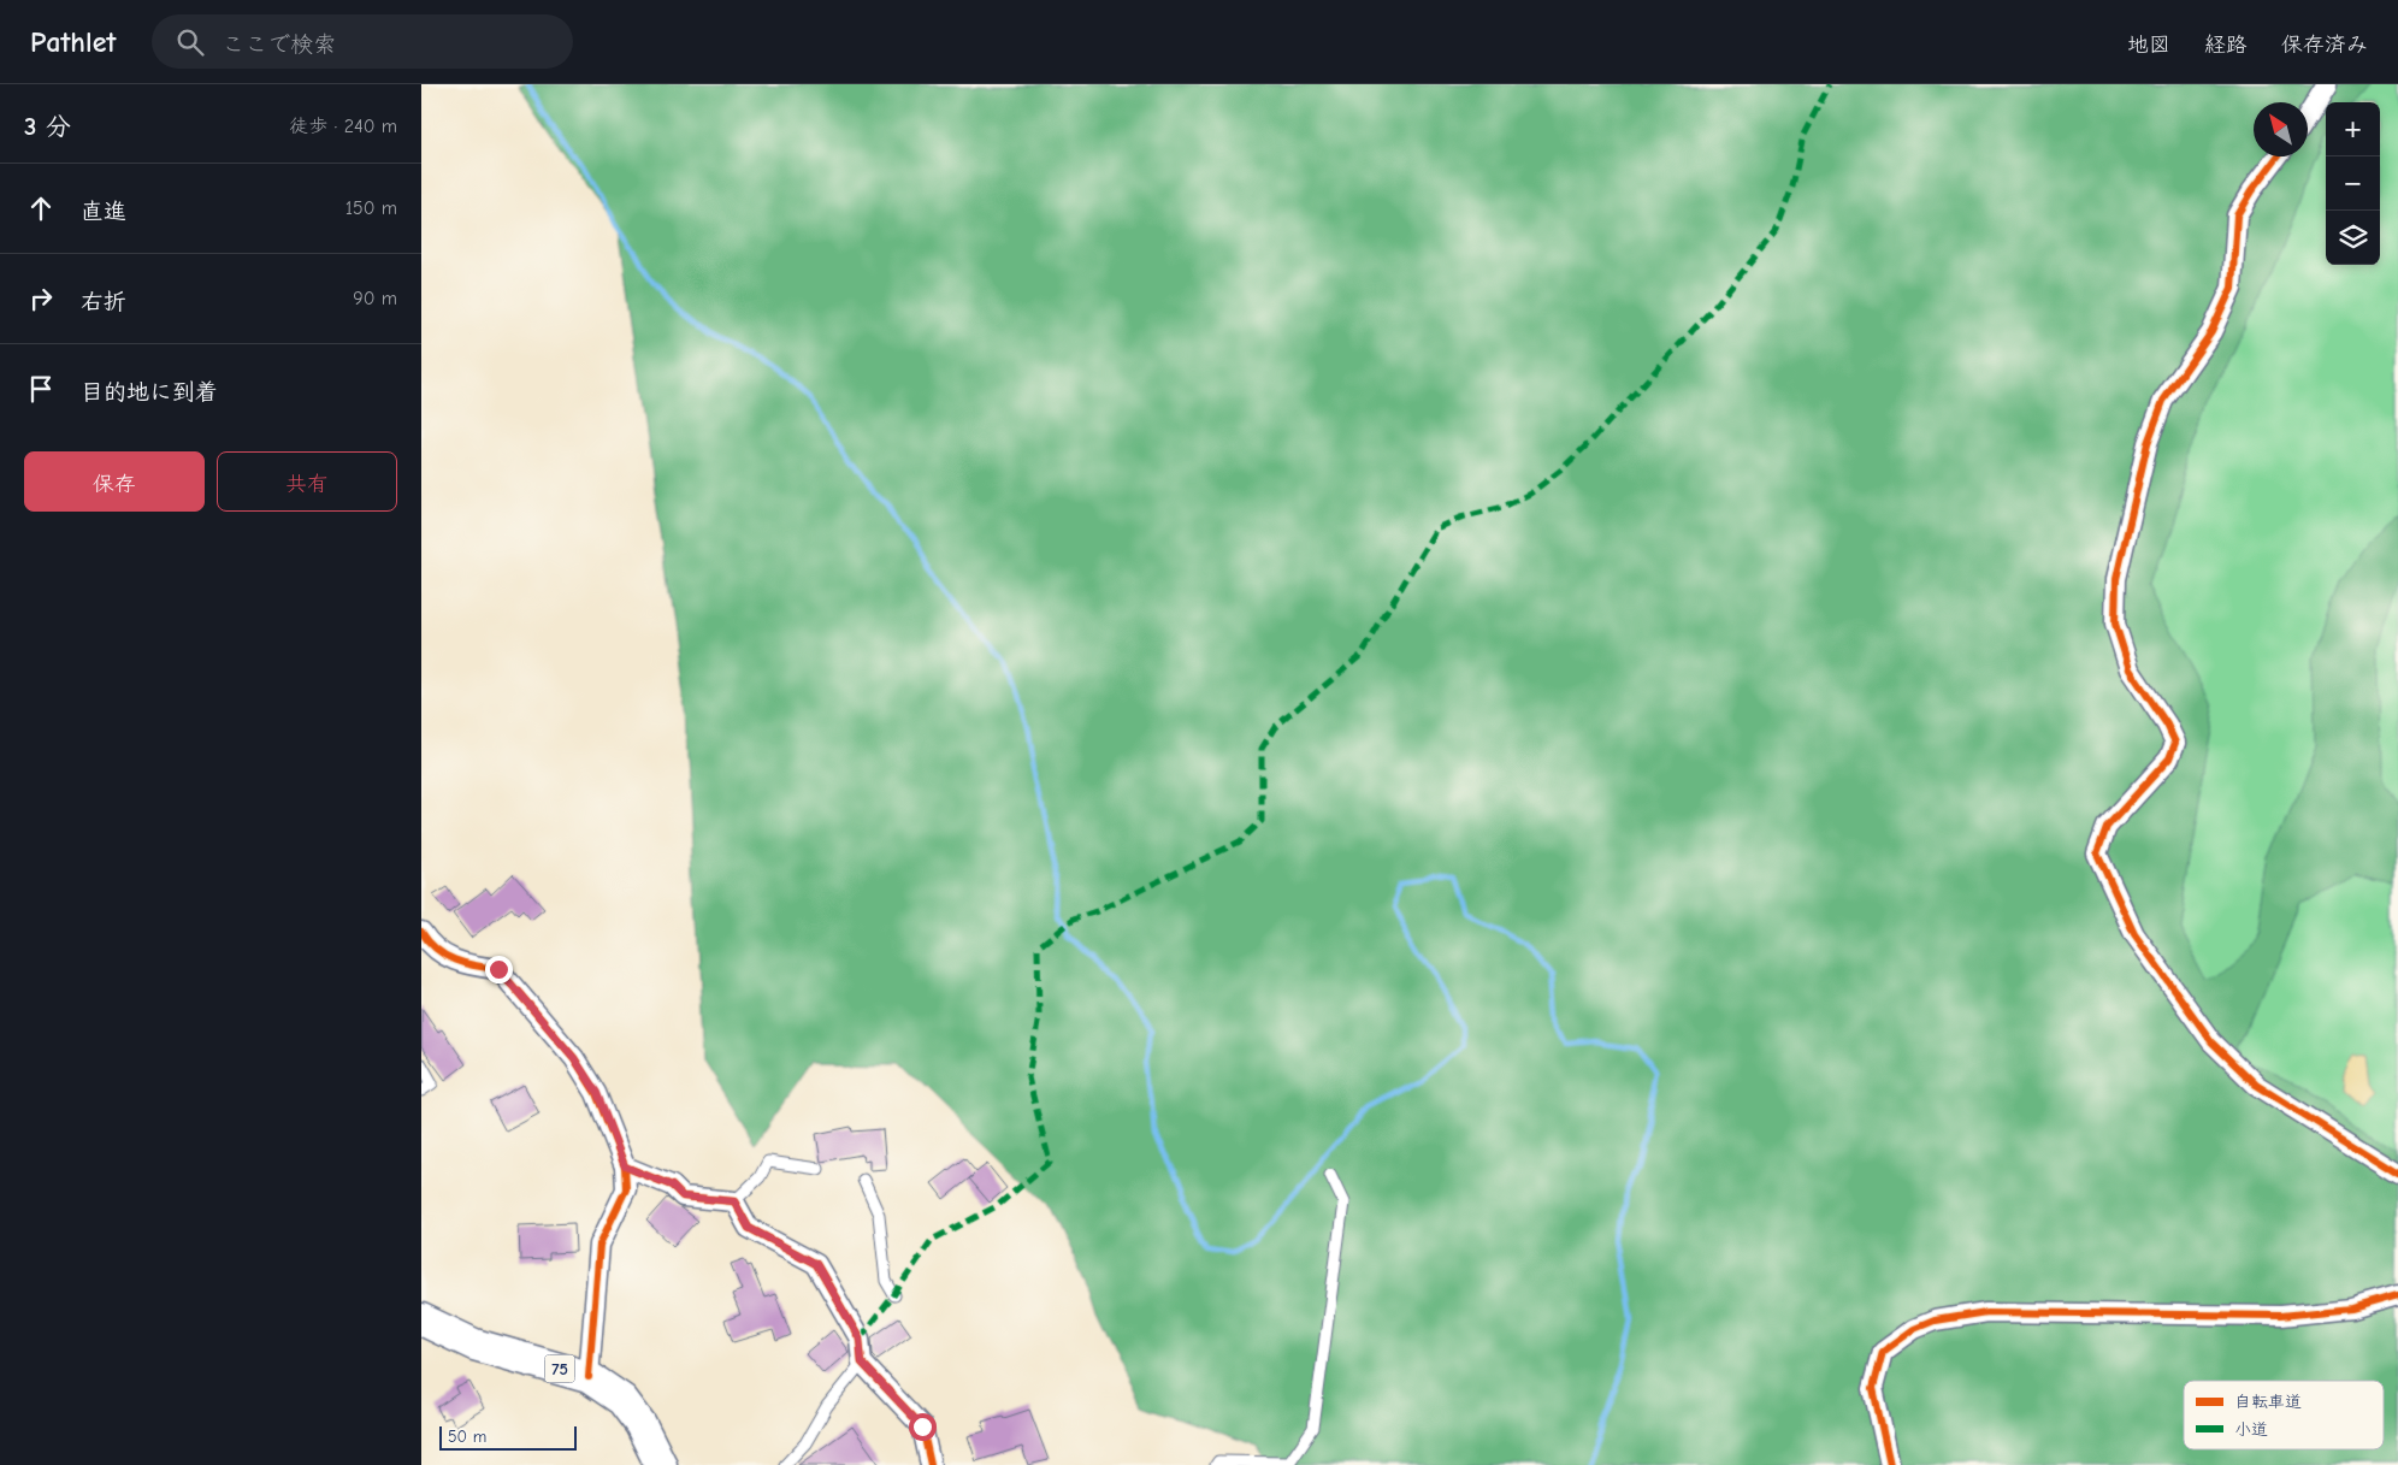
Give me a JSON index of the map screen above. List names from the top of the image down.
{
  "streets": {
    "main road": ["75"]
  },
  "legend": ["自転車道", "小道"],
  "scale_bar": "50 m",
  "north": "top left",
  "page": {
    "header": "Pathlet",
    "search": "ここで検索",
    "nav": ["地図", "経路", "保存済み"],
    "heading": ["3 分", "徒歩 · 240 m"],
    "map_buttons": ["+", "−"],
    "list": [
      ["直進", "150 m"],
      ["右折", "90 m"],
      "目的地に到着"
    ],
    "buttons": ["保存", "共有"],
    "scale": "50 m"
  }
}
